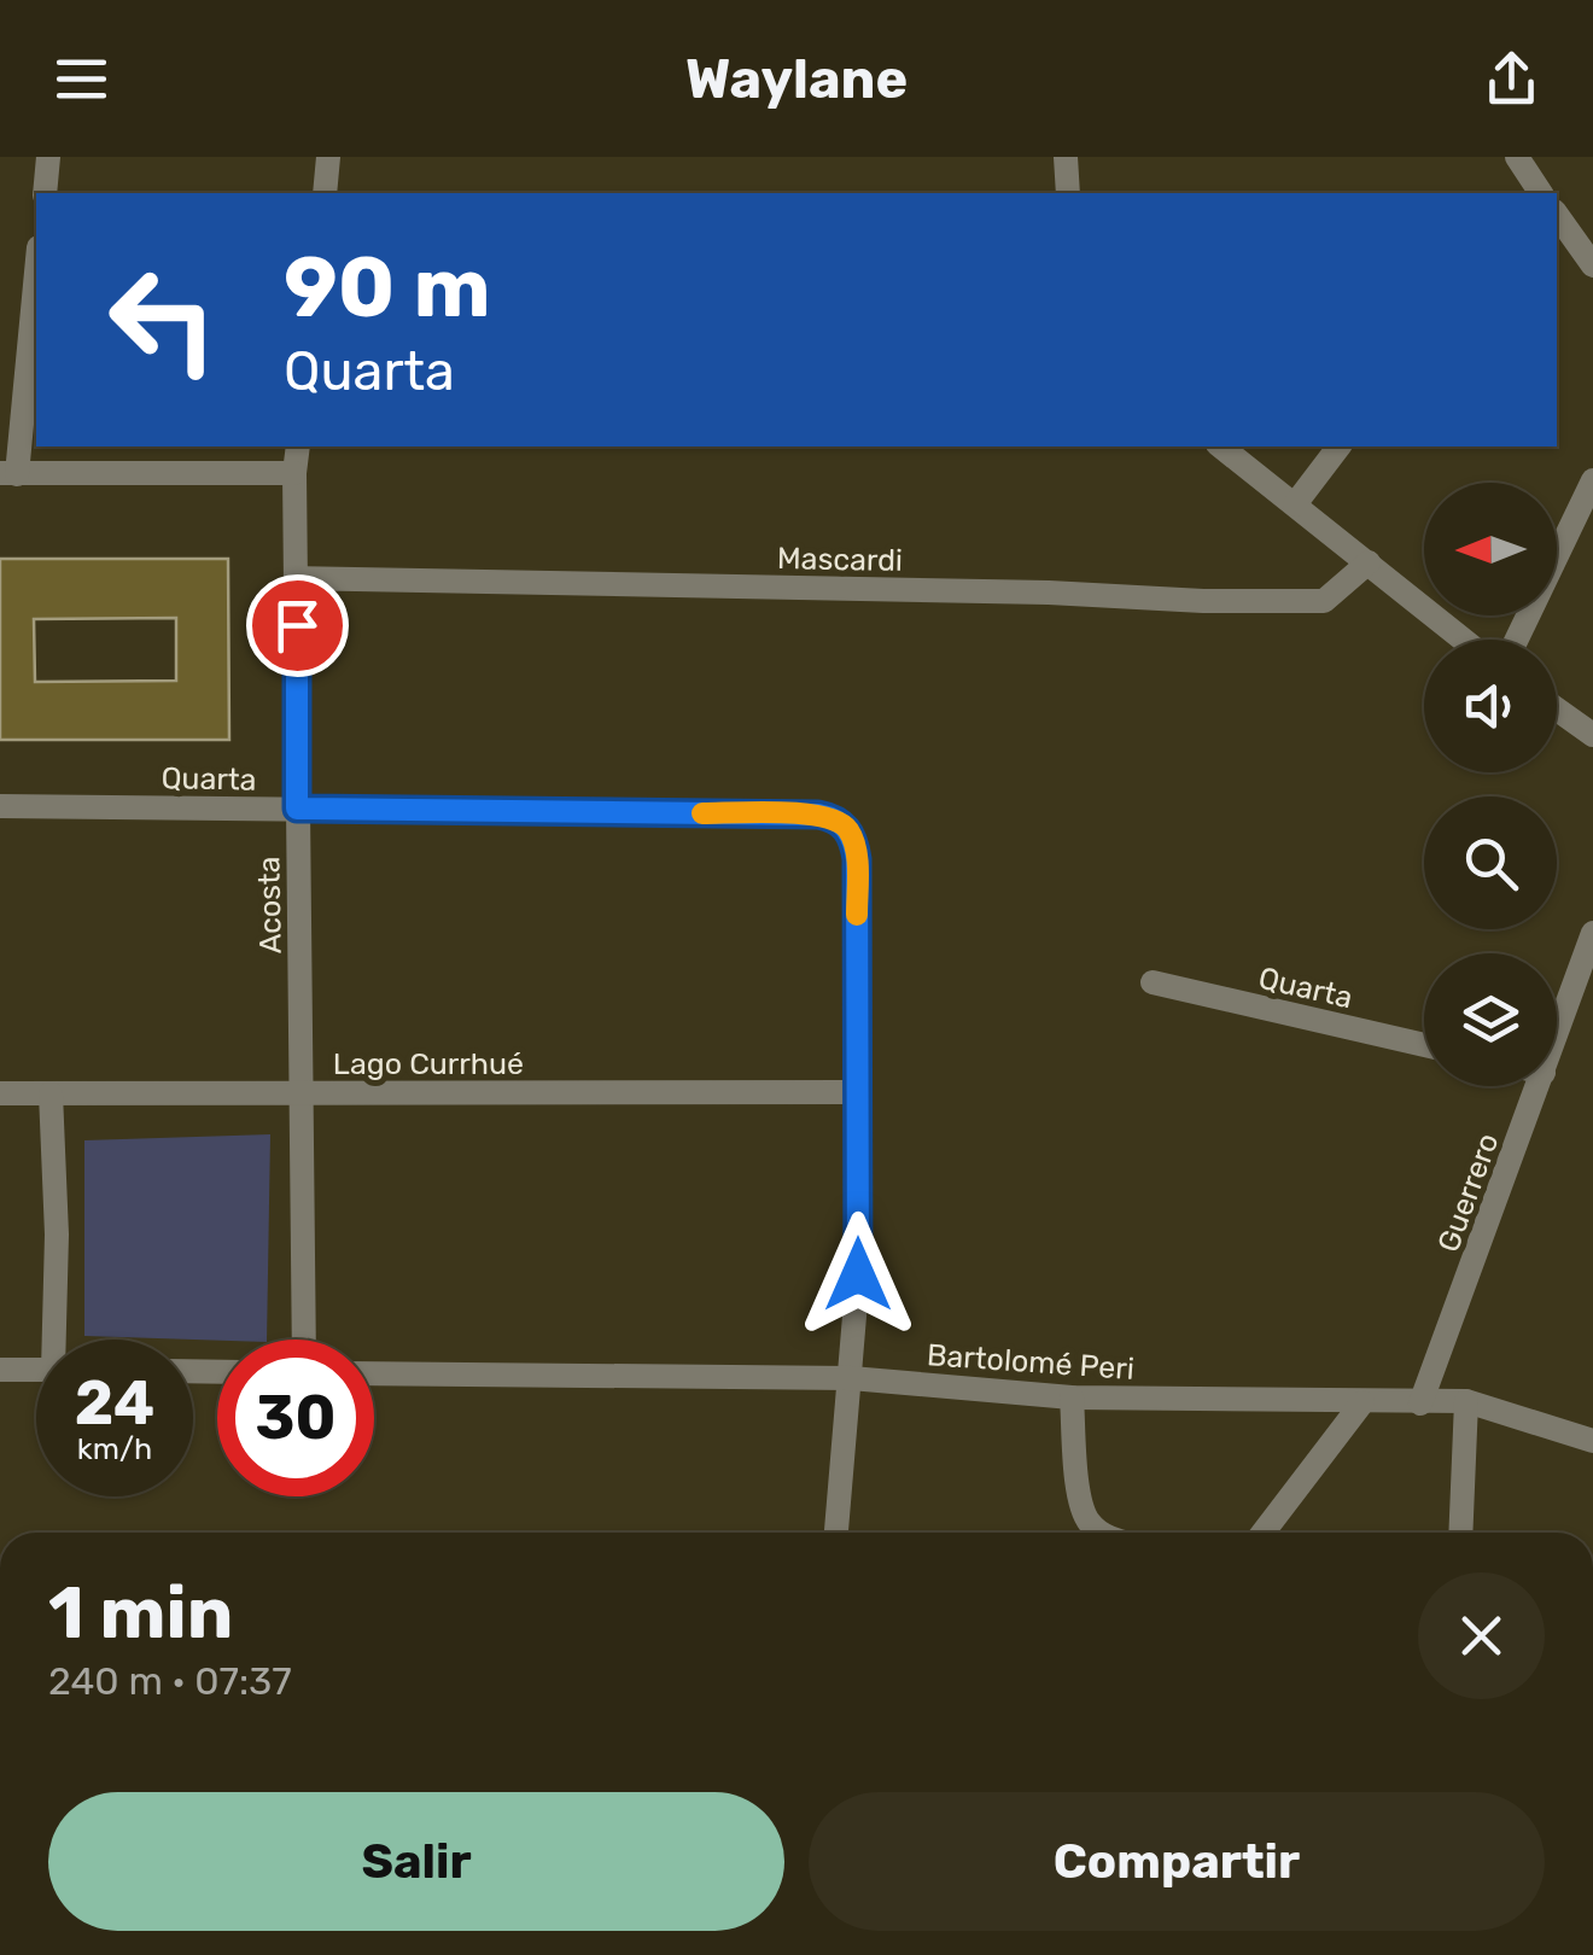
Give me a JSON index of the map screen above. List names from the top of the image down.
{
  "streets": {
    "street": [
      "Mascardi",
      "Quarta",
      "Acosta",
      "Lago Currhué",
      "Guerrero",
      "Bartolomé Peri"
    ]
  },
  "crossings": [
    ["Mascardi", "Acosta"],
    ["Quarta", "Acosta"],
    ["Quarta", "Lago Currhué"],
    ["Acosta", "Lago Currhué"],
    ["Guerrero", "Bartolomé Peri"]
  ],
  "north": "left",
  "page": {
    "header": "Waylane",
    "turn": ["90 m", "Quarta"],
    "speed": "24 km/h",
    "limit": "30",
    "heading": ["1 min", "240 m · 07:37"],
    "buttons": ["Salir", "Compartir"]
  }
}
